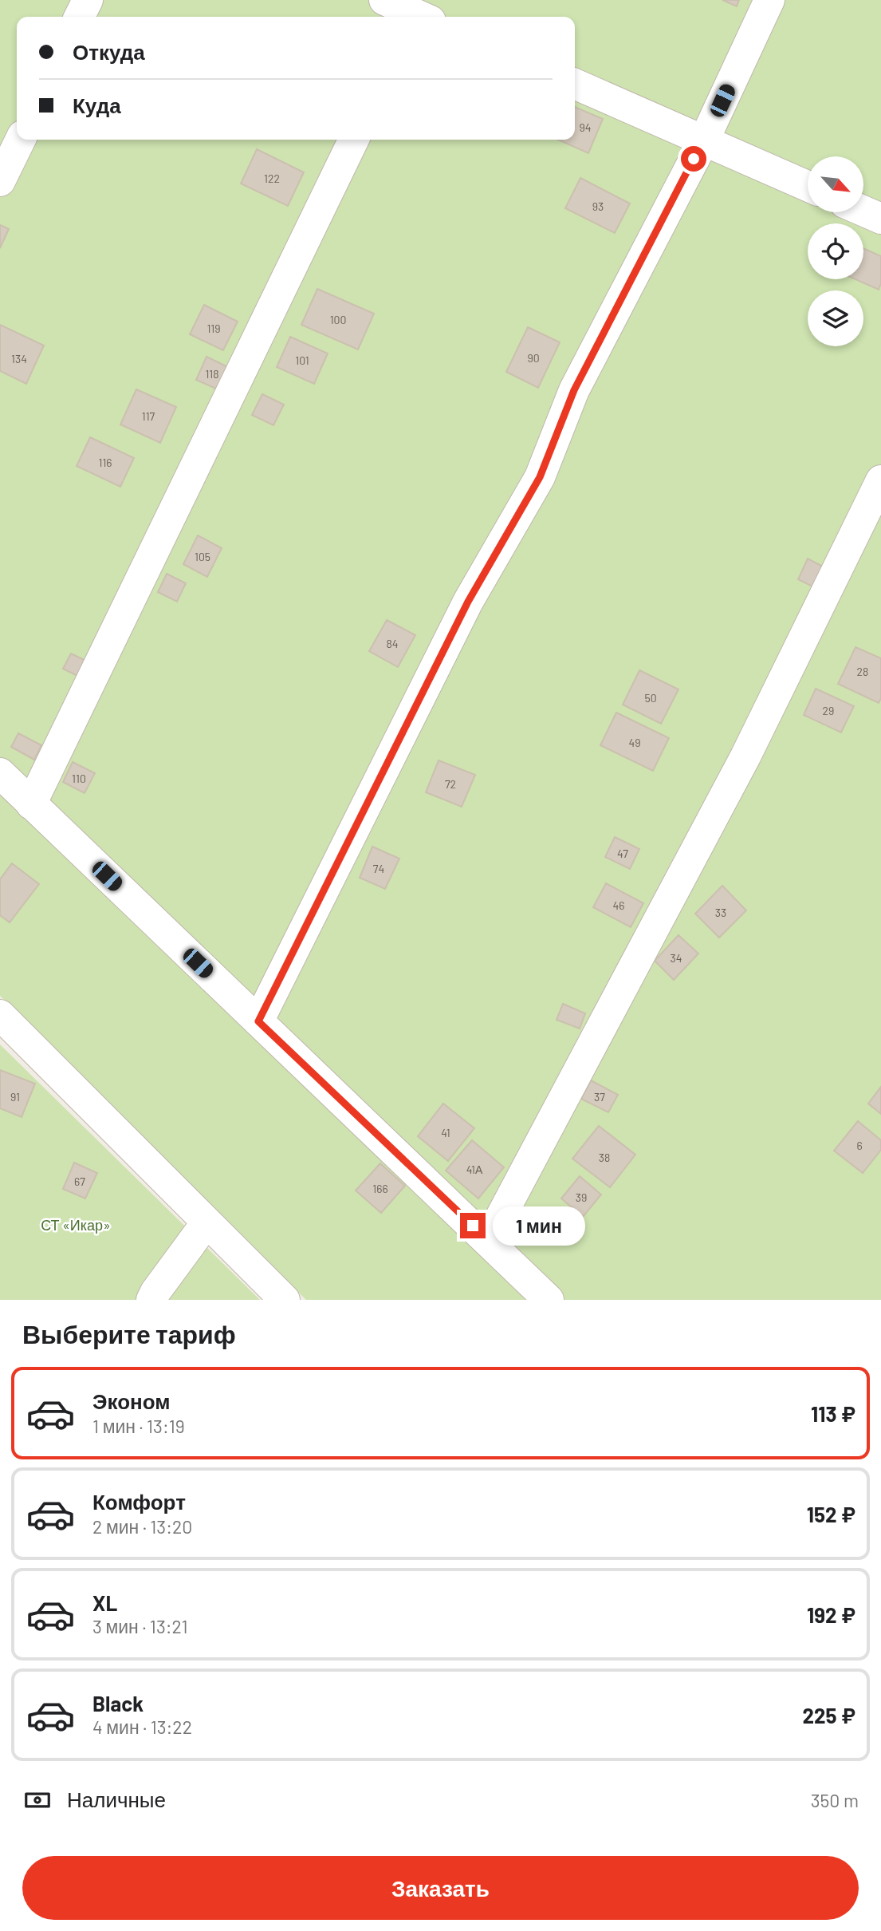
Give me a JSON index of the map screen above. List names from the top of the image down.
{
  "parks": ["СТ «Икар»"],
  "house_numbers": [
    "94",
    "122",
    "93",
    "100",
    "119",
    "90",
    "134",
    "101",
    "118",
    "117",
    "116",
    "105",
    "84",
    "28",
    "50",
    "29",
    "49",
    "110",
    "72",
    "47",
    "74",
    "46",
    "33",
    "34",
    "91",
    "37",
    "41",
    "6",
    "38",
    "41А",
    "67",
    "166",
    "39"
  ],
  "north": "bottom right",
  "page": {
    "banner": ["Откуда", "Куда"],
    "bubble": "1 мин",
    "heading": "Выберите тариф",
    "list": [
      {
        "name": "Эконом",
        "note": "1 мин · 13:19",
        "value": "113 ₽"
      },
      {
        "name": "Комфорт",
        "note": "2 мин · 13:20",
        "value": "152 ₽"
      },
      {
        "name": "XL",
        "note": "3 мин · 13:21",
        "value": "192 ₽"
      },
      {
        "name": "Black",
        "note": "4 мин · 13:22",
        "value": "225 ₽"
      }
    ],
    "pay": ["Наличные", "350 m"],
    "buttons": "Заказать"
  }
}
